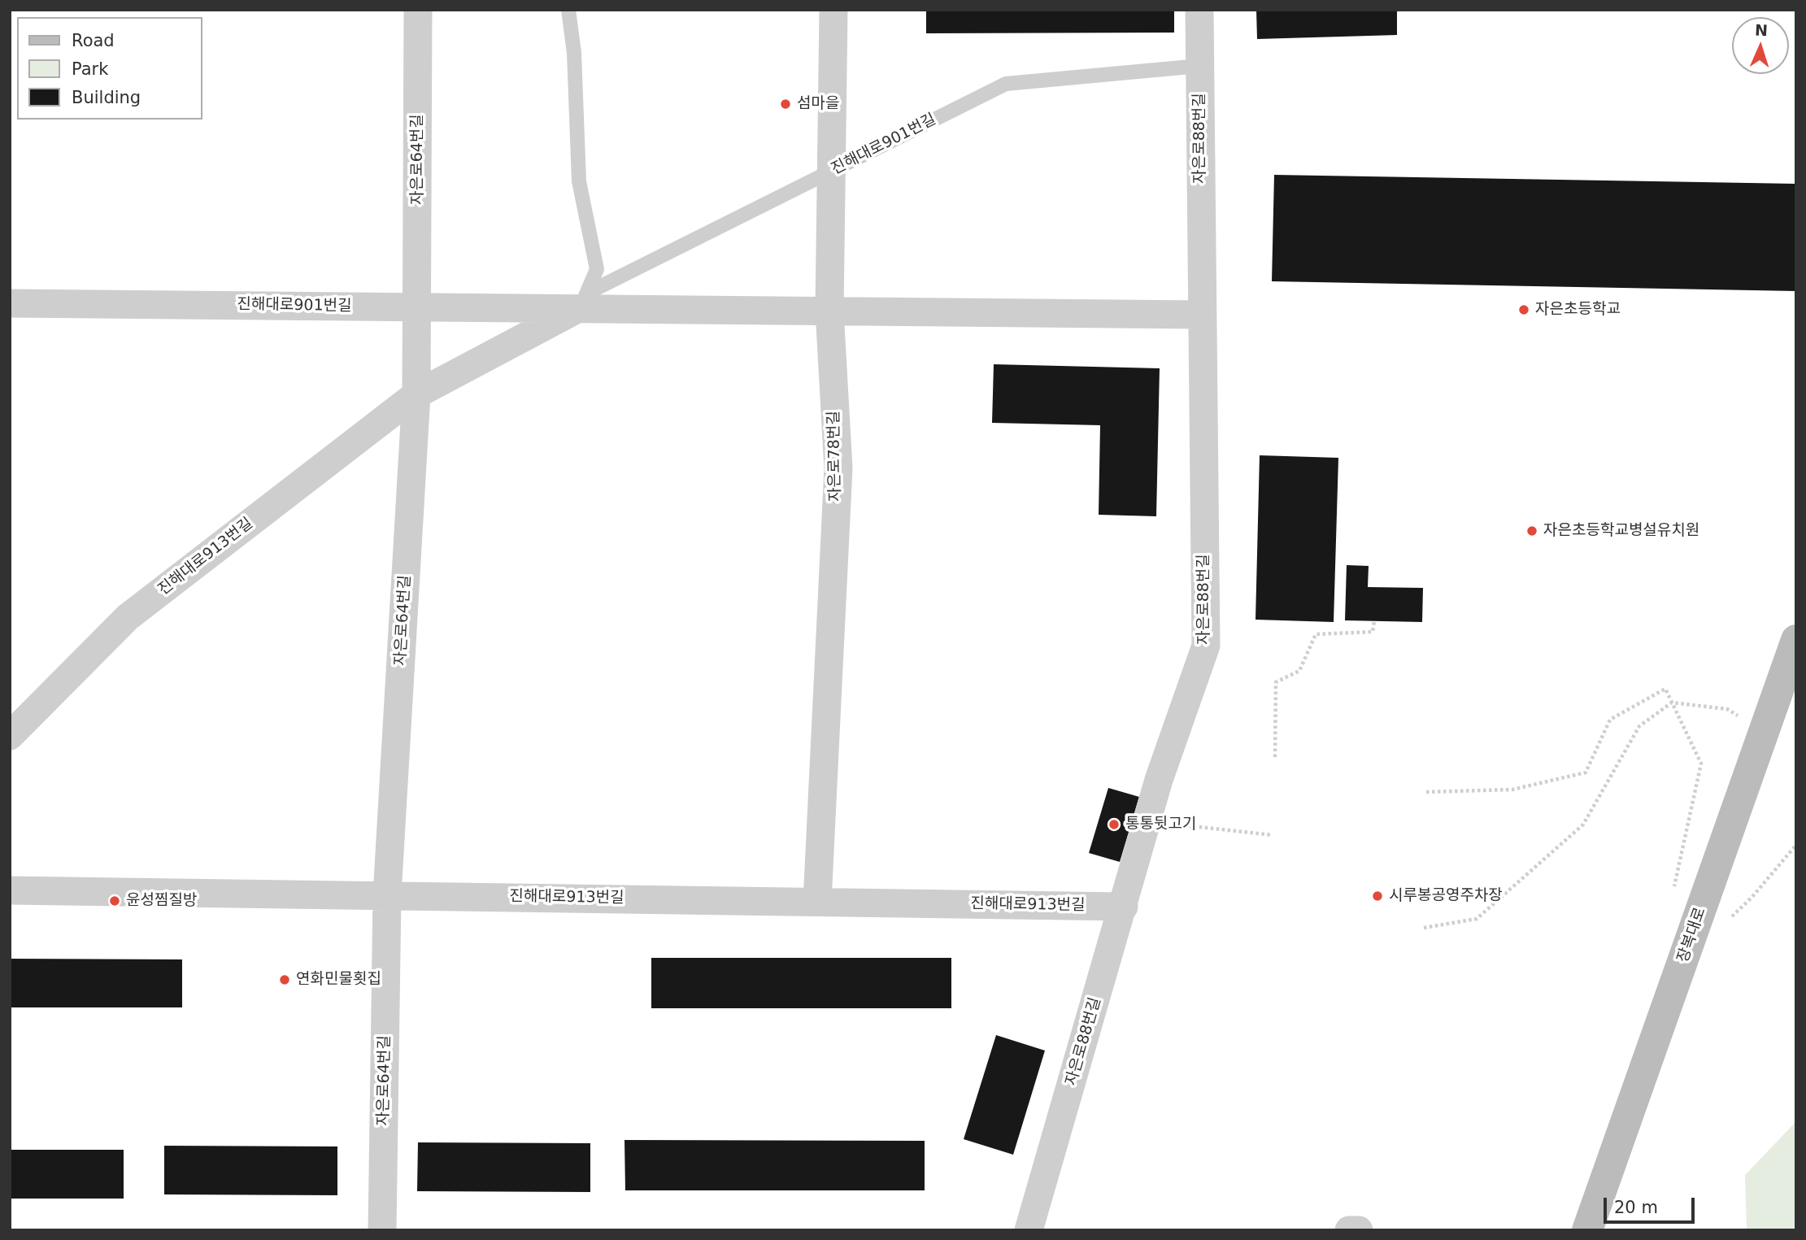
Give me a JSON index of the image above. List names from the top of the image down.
{
  "streets": {
    "street": [
      "자은로88번길",
      "진해대로901번길",
      "자은로64번길",
      "자은로78번길",
      "진해대로913번길",
      "장복대로"
    ]
  },
  "crossings": [
    ["자은로88번길", "진해대로901번길"],
    ["자은로88번길", "진해대로913번길"],
    ["진해대로901번길", "자은로64번길"],
    ["진해대로901번길", "자은로78번길"],
    ["진해대로901번길", "진해대로913번길"],
    ["자은로64번길", "진해대로913번길"],
    ["자은로78번길", "진해대로913번길"]
  ],
  "places": [
    "섬마을",
    "자은초등학교",
    "자은초등학교병설유치원",
    "통통뒷고기",
    "시루봉공영주차장",
    "윤성찜질방",
    "연화민물횟집"
  ],
  "legend": ["Road", "Park", "Building"],
  "scale_bar": "20 m",
  "north": "top"
}
